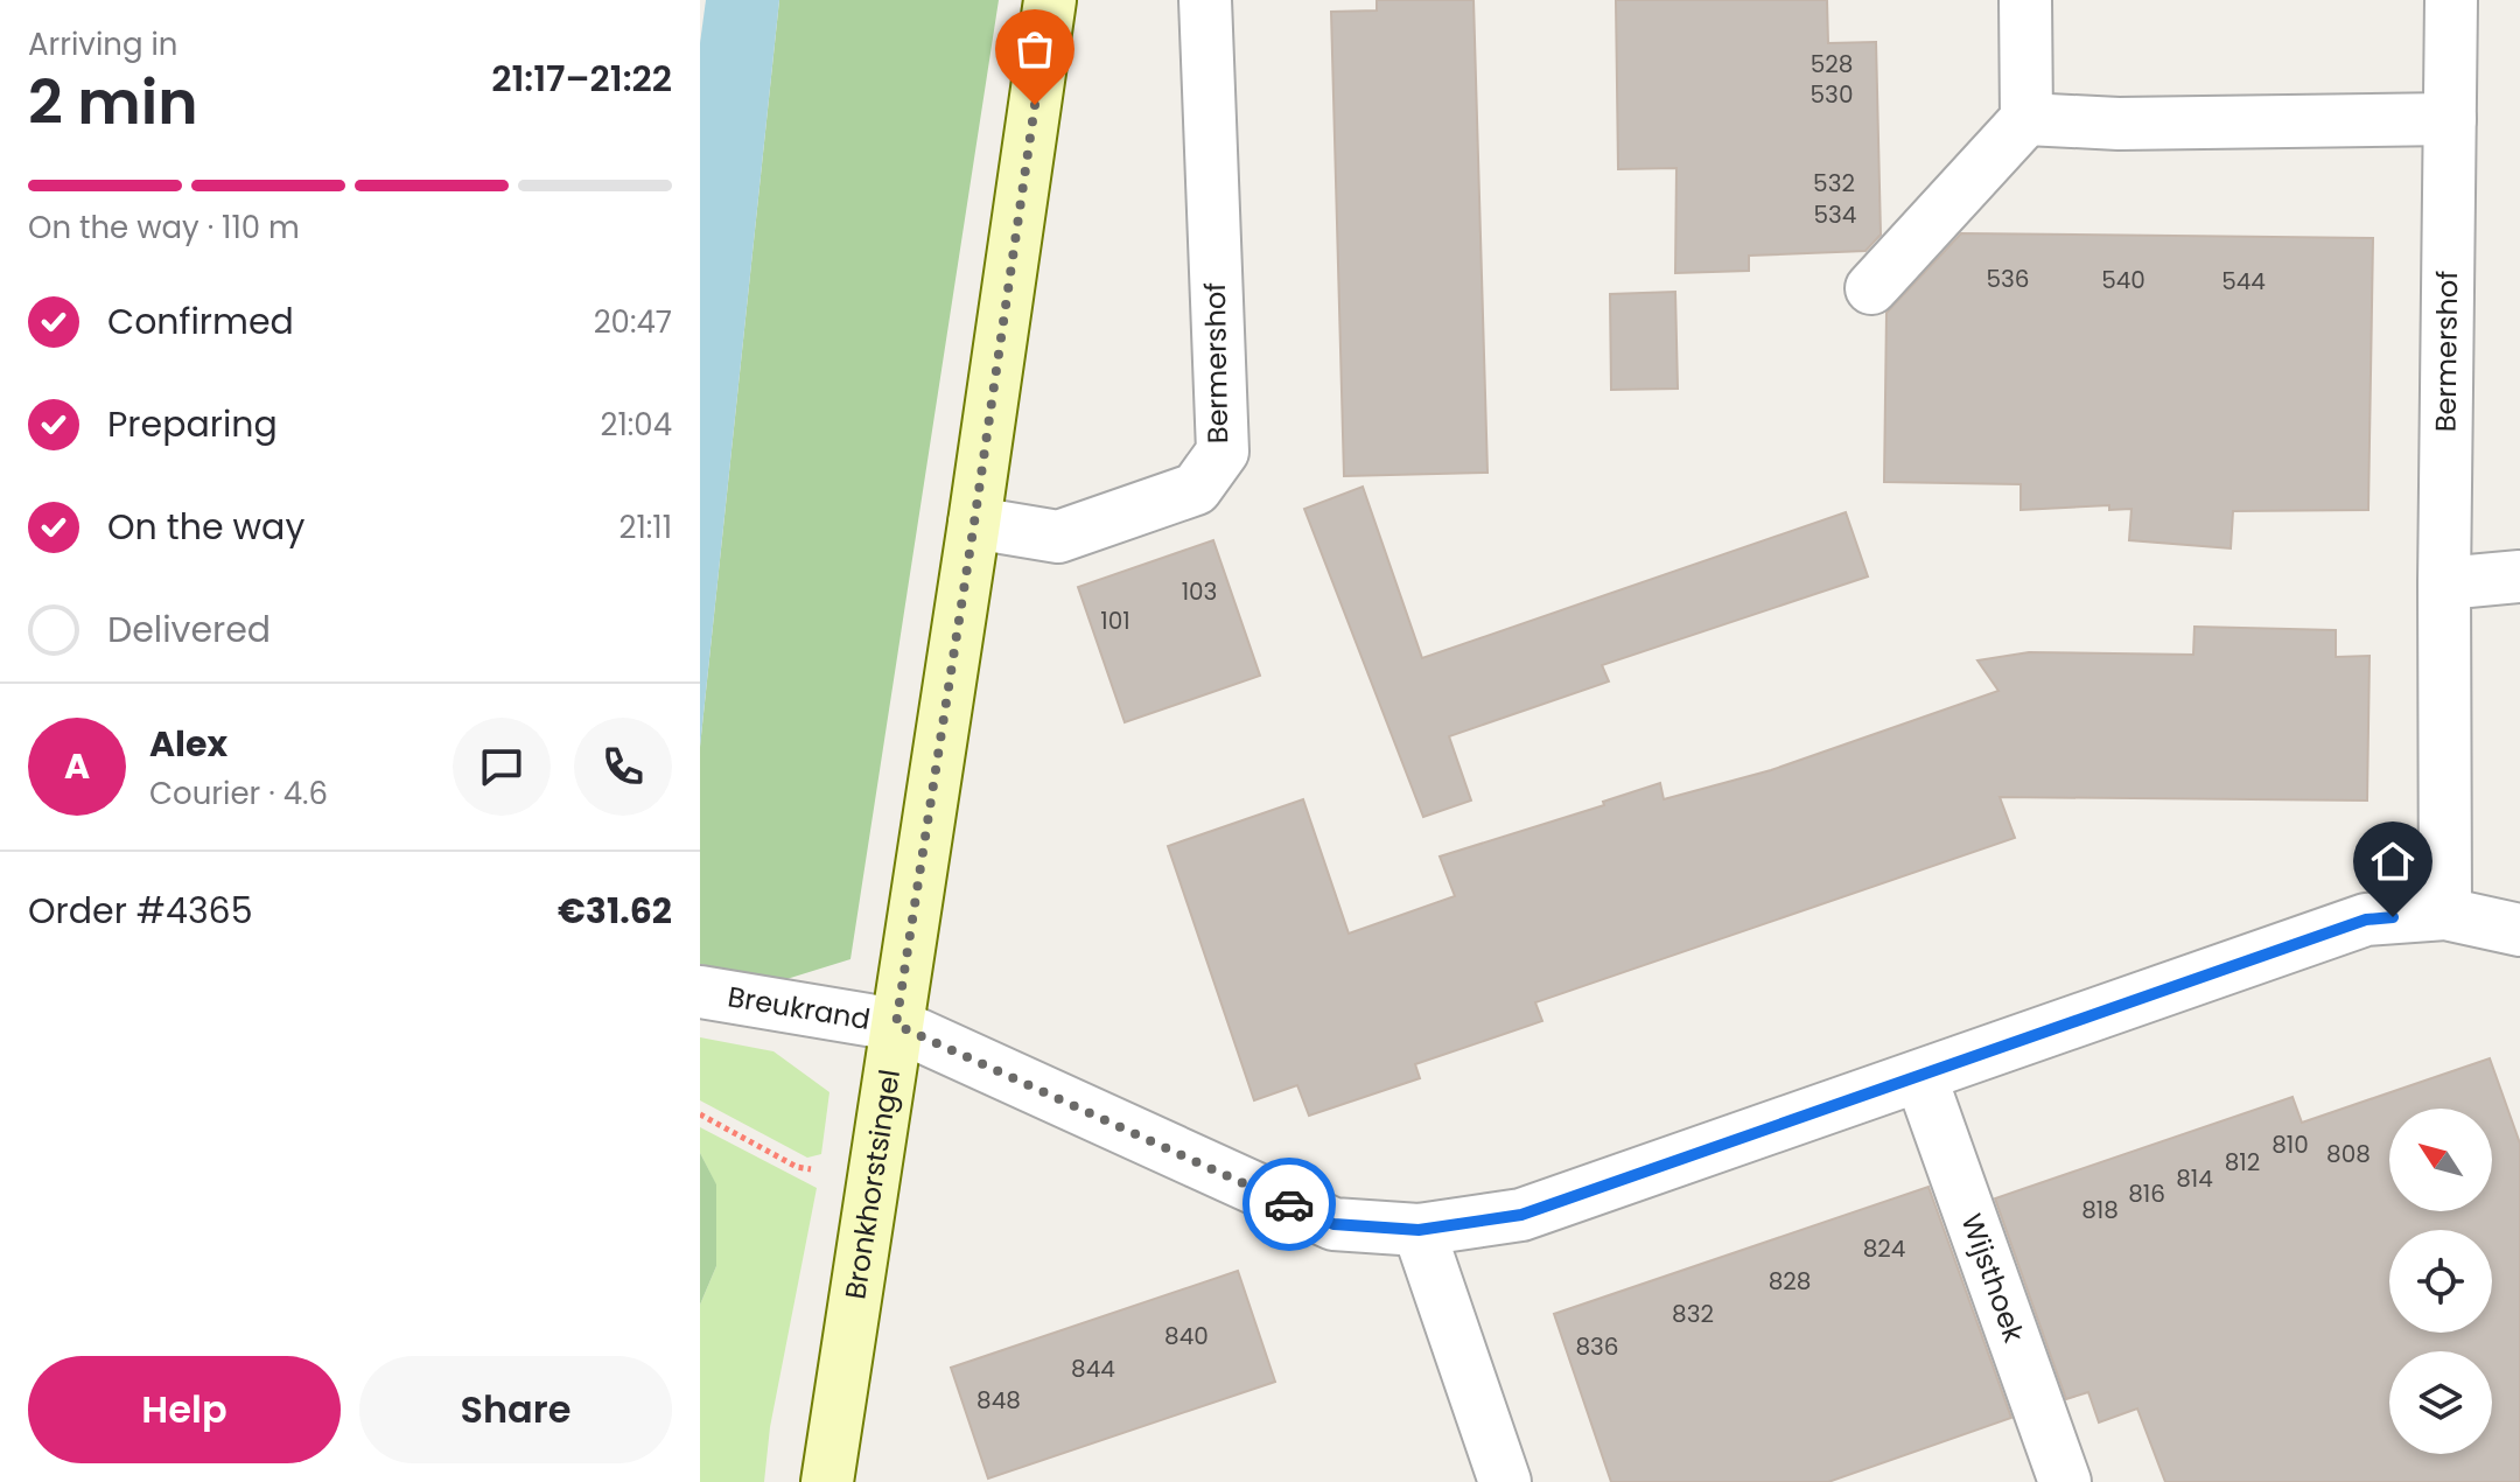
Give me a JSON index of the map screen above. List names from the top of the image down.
{
  "streets": {
    "street": [
      "Bermershof",
      "Breukrand",
      "Bronkhorstsingel",
      "Wijsthoek"
    ]
  },
  "crossings": [
    ["Bermershof", "Bronkhorstsingel"],
    ["Breukrand", "Bronkhorstsingel"]
  ],
  "house_numbers": [
    "528",
    "530",
    "532",
    "534",
    "536",
    "540",
    "544",
    "103",
    "101",
    "810",
    "808",
    "812",
    "814",
    "816",
    "818",
    "824",
    "828",
    "832",
    "840",
    "836",
    "844",
    "848"
  ],
  "north": "top left",
  "page": {
    "heading": ["2 min", "Arriving in", "21:17–21:22"],
    "panel": [
      "Alex",
      "Courier · 4.6",
      "Order #4365",
      "€31.62"
    ],
    "bar": "On the way · 110 m",
    "list": [
      ["Confirmed", "20:47"],
      ["Preparing", "21:04"],
      ["On the way", "21:11"],
      "Delivered"
    ],
    "round": "A",
    "buttons": ["Help", "Share"]
  }
}
